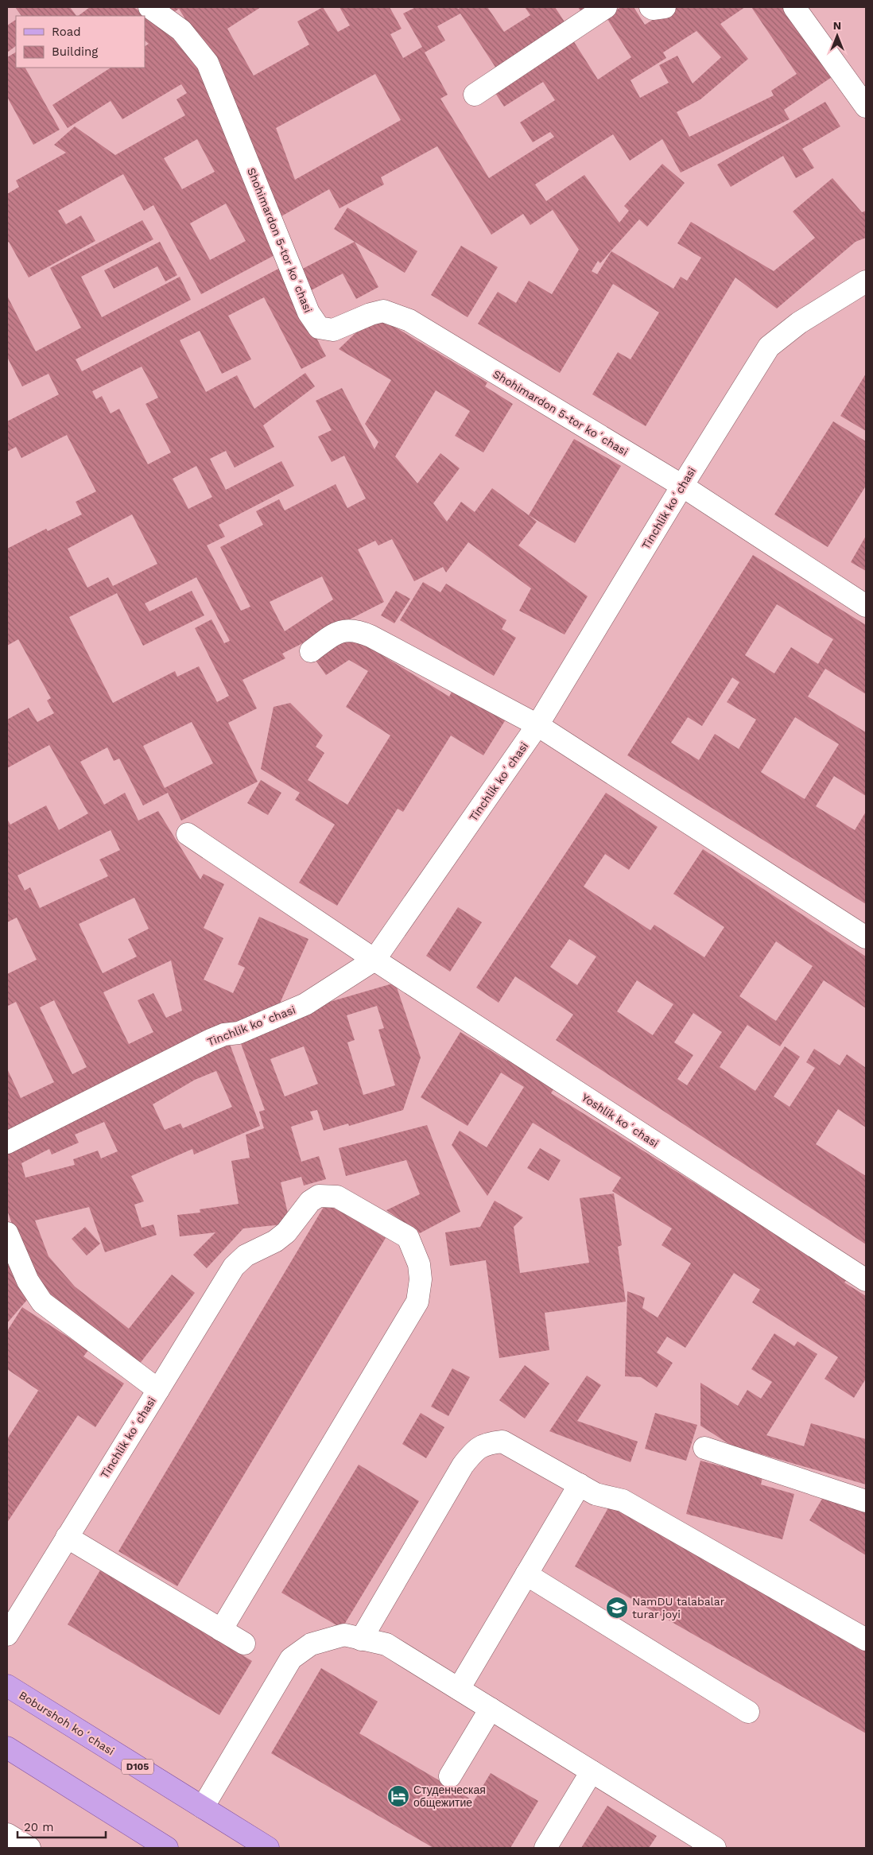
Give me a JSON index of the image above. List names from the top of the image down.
{
  "streets": {
    "main road": ["Boburshoh koʻchasi", "D105"],
    "street": ["Shohimardon 5-tor koʻchasi", "Tinchlik koʻchasi", "Yoshlik koʻchasi"]
  },
  "crossings": [
    ["Shohimardon 5-tor koʻchasi", "Tinchlik koʻchasi"],
    ["Tinchlik koʻchasi", "Yoshlik koʻchasi"]
  ],
  "places": {
    "school or university": ["NamDU talabalar turar joyi"],
    "hotel": ["Студенческая общежитие"]
  },
  "legend": ["Road", "Building"],
  "scale_bar": "20 m",
  "north": "top"
}
